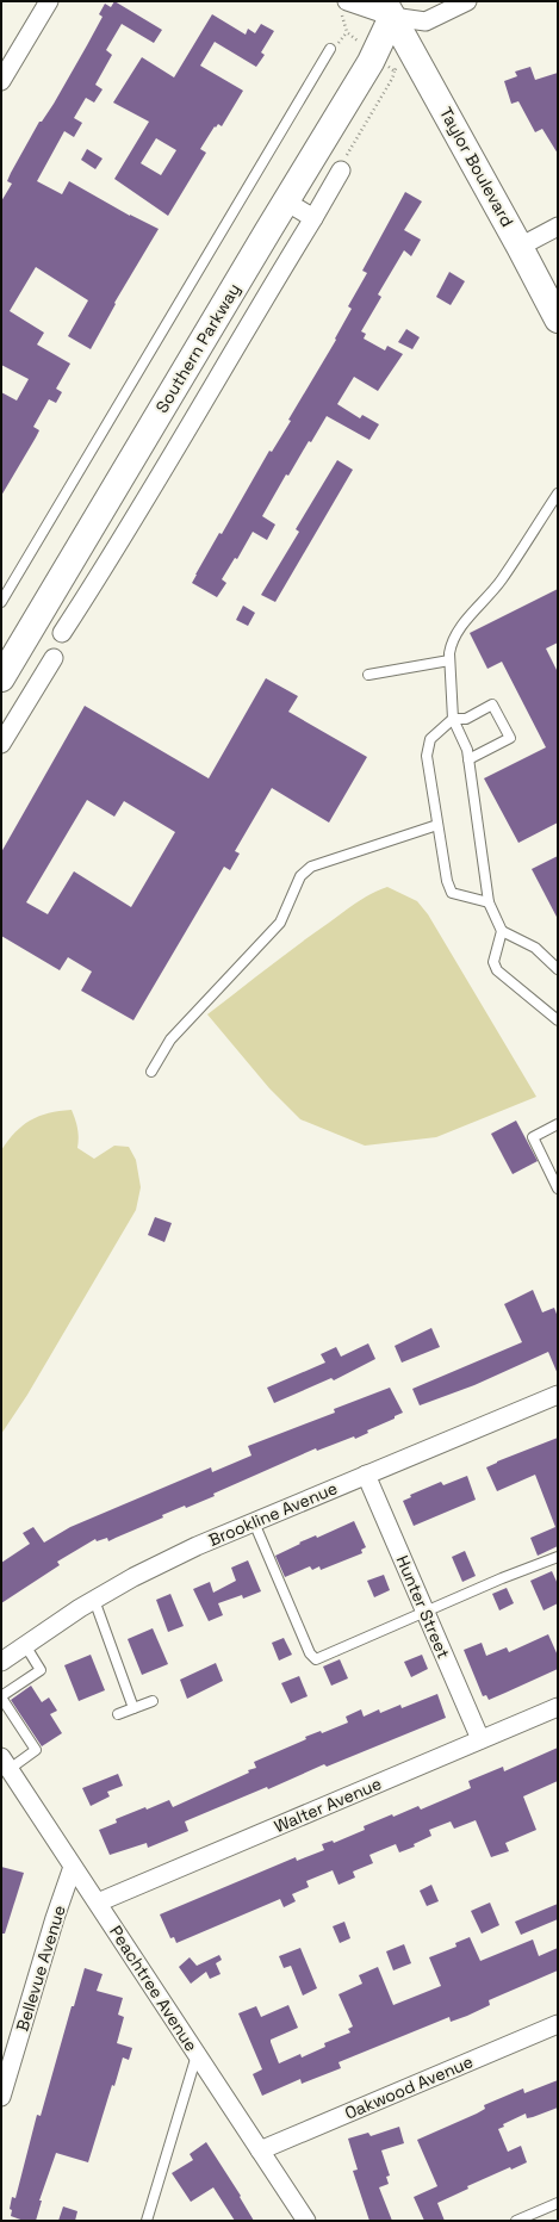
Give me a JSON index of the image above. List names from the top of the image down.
{
  "streets": {
    "main road": ["Taylor Boulevard", "Southern Parkway"],
    "street": [
      "Brookline Avenue",
      "Hunter Street",
      "Walter Avenue",
      "Bellevue Avenue",
      "Peachtree Avenue",
      "Oakwood Avenue"
    ]
  },
  "crossings": [
    ["Taylor Boulevard", "Southern Parkway"],
    ["Brookline Avenue", "Hunter Street"],
    ["Hunter Street", "Walter Avenue"],
    ["Walter Avenue", "Peachtree Avenue"],
    ["Bellevue Avenue", "Peachtree Avenue"],
    ["Peachtree Avenue", "Oakwood Avenue"]
  ]
}
